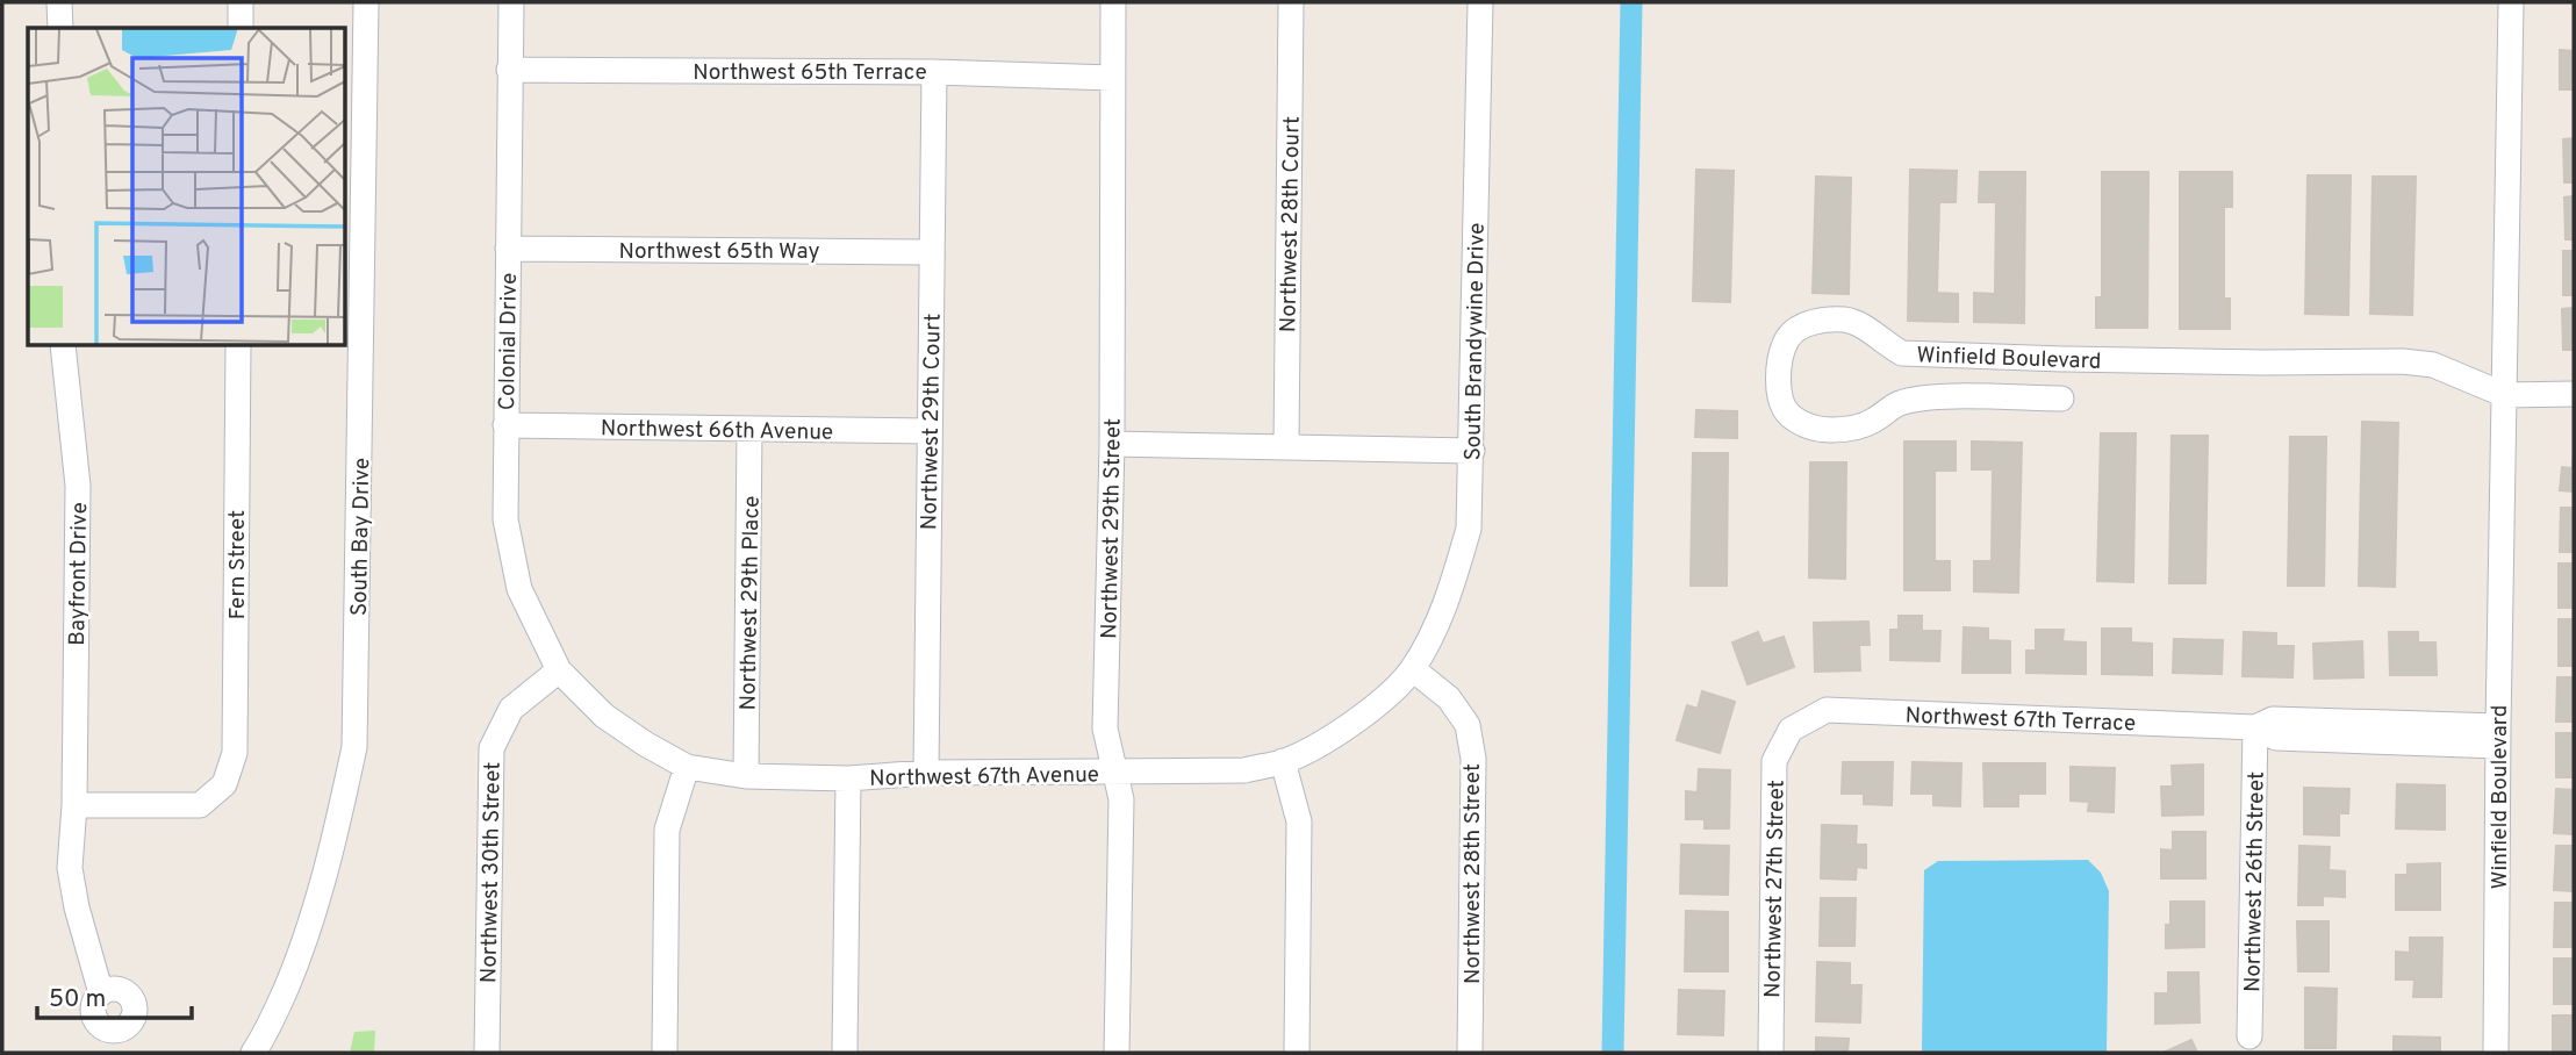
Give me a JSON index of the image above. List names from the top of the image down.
{
  "streets": {
    "street": [
      "Northwest 65th Terrace",
      "Northwest 28th Court",
      "Northwest 65th Way",
      "Colonial Drive",
      "South Brandywine Drive",
      "Winfield Boulevard",
      "Northwest 29th Court",
      "Northwest 66th Avenue",
      "Northwest 29th Street",
      "South Bay Drive",
      "Fern Street",
      "Bayfront Drive",
      "Northwest 29th Place",
      "Northwest 67th Terrace",
      "Northwest 67th Avenue",
      "Northwest 30th Street",
      "Northwest 28th Street",
      "Northwest 26th Street",
      "Northwest 27th Street"
    ]
  },
  "crossings": [
    ["Northwest 65th Terrace", "Colonial Drive"],
    ["Northwest 65th Terrace", "Northwest 29th Court"],
    ["Northwest 65th Terrace", "Northwest 29th Street"],
    ["Northwest 65th Way", "Colonial Drive"],
    ["Northwest 65th Way", "Northwest 29th Court"],
    ["Colonial Drive", "Northwest 66th Avenue"],
    ["Colonial Drive", "Northwest 67th Avenue"],
    ["Colonial Drive", "Northwest 30th Street"],
    ["South Brandywine Drive", "Northwest 67th Avenue"],
    ["South Brandywine Drive", "Northwest 28th Street"],
    ["Winfield Boulevard", "Northwest 67th Terrace"],
    ["Northwest 29th Court", "Northwest 66th Avenue"],
    ["Northwest 29th Court", "Northwest 67th Avenue"],
    ["Northwest 66th Avenue", "Northwest 29th Place"],
    ["Northwest 29th Street", "Northwest 67th Avenue"],
    ["Fern Street", "Bayfront Drive"],
    ["Northwest 29th Place", "Northwest 67th Avenue"],
    ["Northwest 67th Terrace", "Northwest 26th Street"],
    ["Northwest 67th Terrace", "Northwest 27th Street"],
    ["Northwest 67th Avenue", "Northwest 30th Street"],
    ["Northwest 67th Avenue", "Northwest 28th Street"]
  ],
  "scale_bar": "50 m"
}
